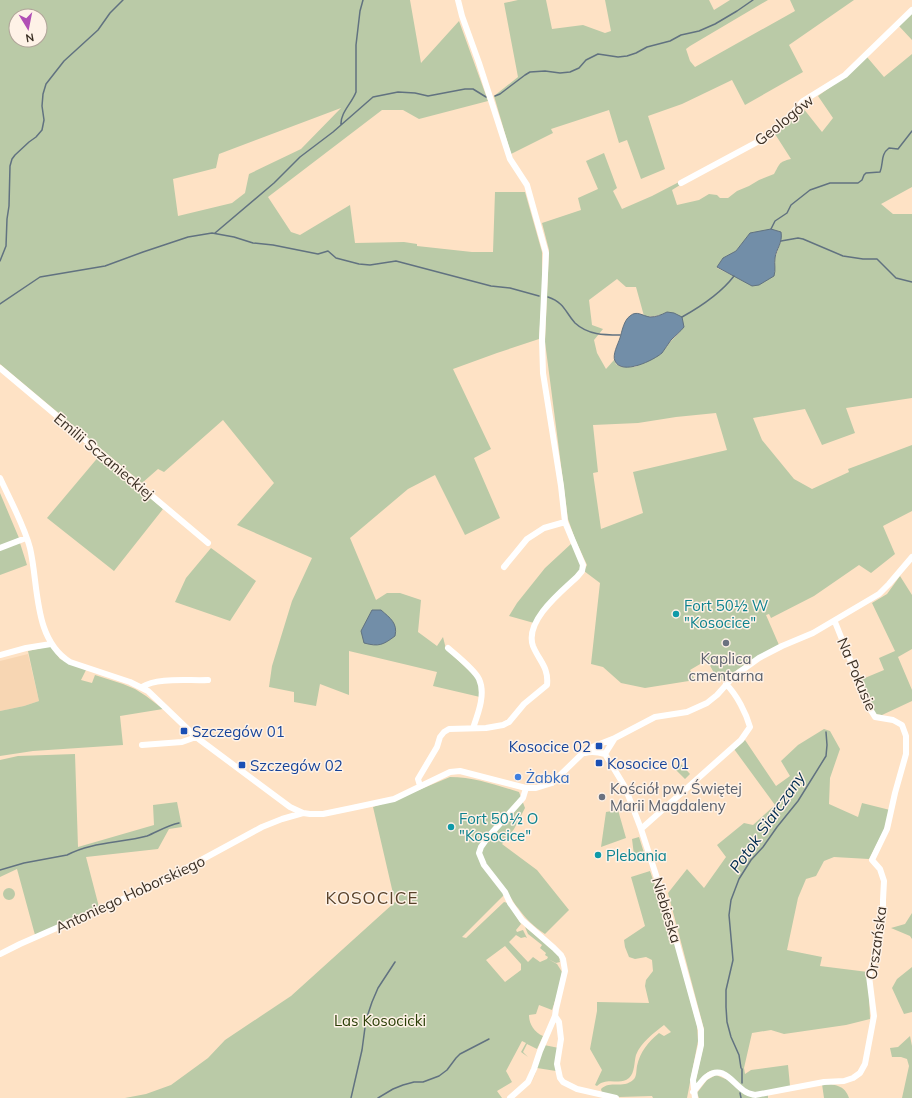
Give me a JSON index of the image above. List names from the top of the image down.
{
  "streets": {
    "street": [
      "Geologów",
      "Emilii Sczanieckiej",
      "Na Pokusie",
      "Antoniego Hoborskiego",
      "Niebieska",
      "Orszańska"
    ]
  },
  "crossings": [
    ["Na Pokusie", "Orszańska"],
    ["Niebieska", "Orszańska"]
  ],
  "districts": ["KOSOCICE"],
  "water": ["Potok Siarczany"],
  "parks": ["Las Kosocicki"],
  "places": {
    "other": [
      "Fort 50½ W \"Kosocice\"",
      "Kaplica cmentarna",
      "Żabka",
      "Kościół pw. Świętej Marii Magdaleny",
      "Fort 50½ O \"Kosocice\"",
      "Plebania"
    ],
    "transit": [
      "Szczegów 01",
      "Kosocice 02",
      "Kosocice 01",
      "Szczegów 02"
    ]
  },
  "north": "bottom"
}
